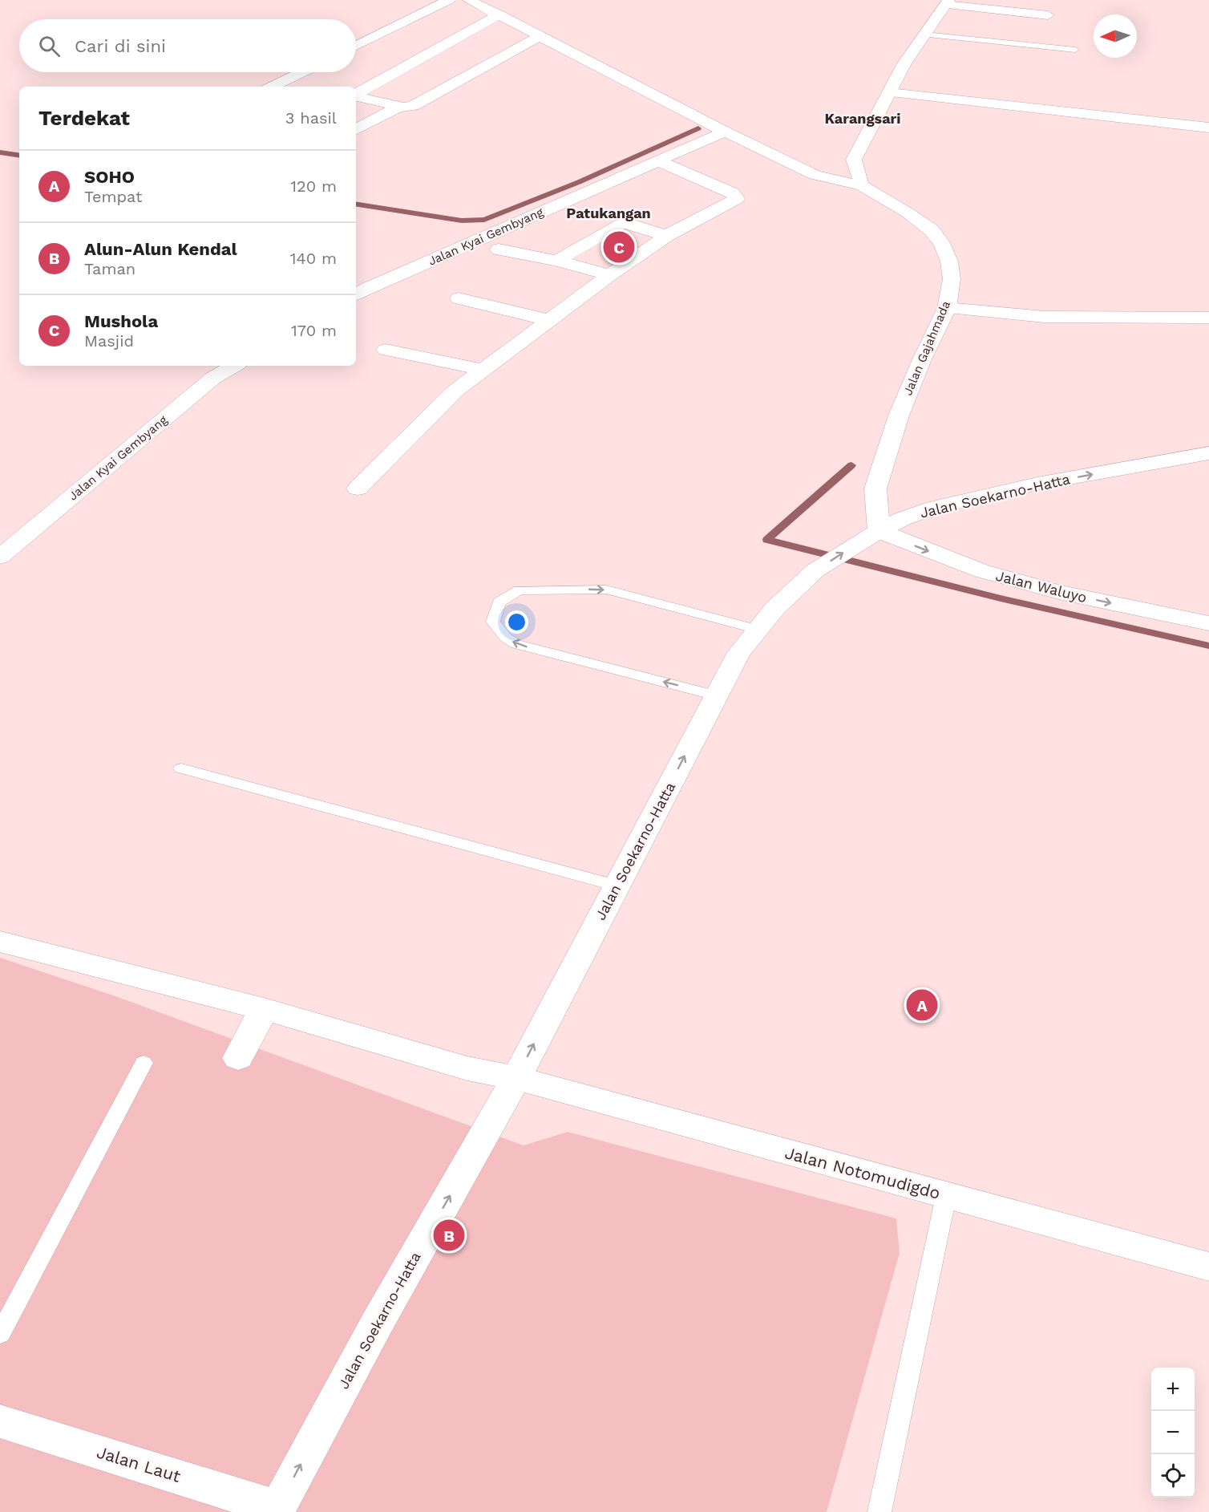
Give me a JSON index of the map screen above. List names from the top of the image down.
{
  "streets": {
    "main road": [
      "Jalan Kyai Gembyang",
      "Jalan Gajahmada",
      "Jalan Soekarno-Hatta",
      "Jalan Waluyo",
      "Jalan Notomudigdo",
      "Jalan Laut"
    ]
  },
  "crossings": [
    ["Jalan Kyai Gembyang", "Jalan Gajahmada"],
    ["Jalan Gajahmada", "Jalan Soekarno-Hatta"],
    ["Jalan Gajahmada", "Jalan Waluyo"],
    ["Jalan Soekarno-Hatta", "Jalan Waluyo"],
    ["Jalan Soekarno-Hatta", "Jalan Notomudigdo"],
    ["Jalan Soekarno-Hatta", "Jalan Laut"]
  ],
  "one_way": ["Jalan Soekarno-Hatta", "Jalan Waluyo"],
  "districts": ["Karangsari", "Patukangan"],
  "north": "left",
  "page": {
    "search": "Cari di sini",
    "heading": ["Terdekat", "3 hasil"],
    "list": [
      {
        "mark": "A",
        "name": "SOHO",
        "note": "Tempat",
        "value": "120 m"
      },
      {
        "mark": "B",
        "name": "Alun-Alun Kendal",
        "note": "Taman",
        "value": "140 m"
      },
      {
        "mark": "C",
        "name": "Mushola",
        "note": "Masjid",
        "value": "170 m"
      }
    ],
    "pins": ["C", "A", "B"],
    "map_buttons": ["+", "−"]
  }
}
